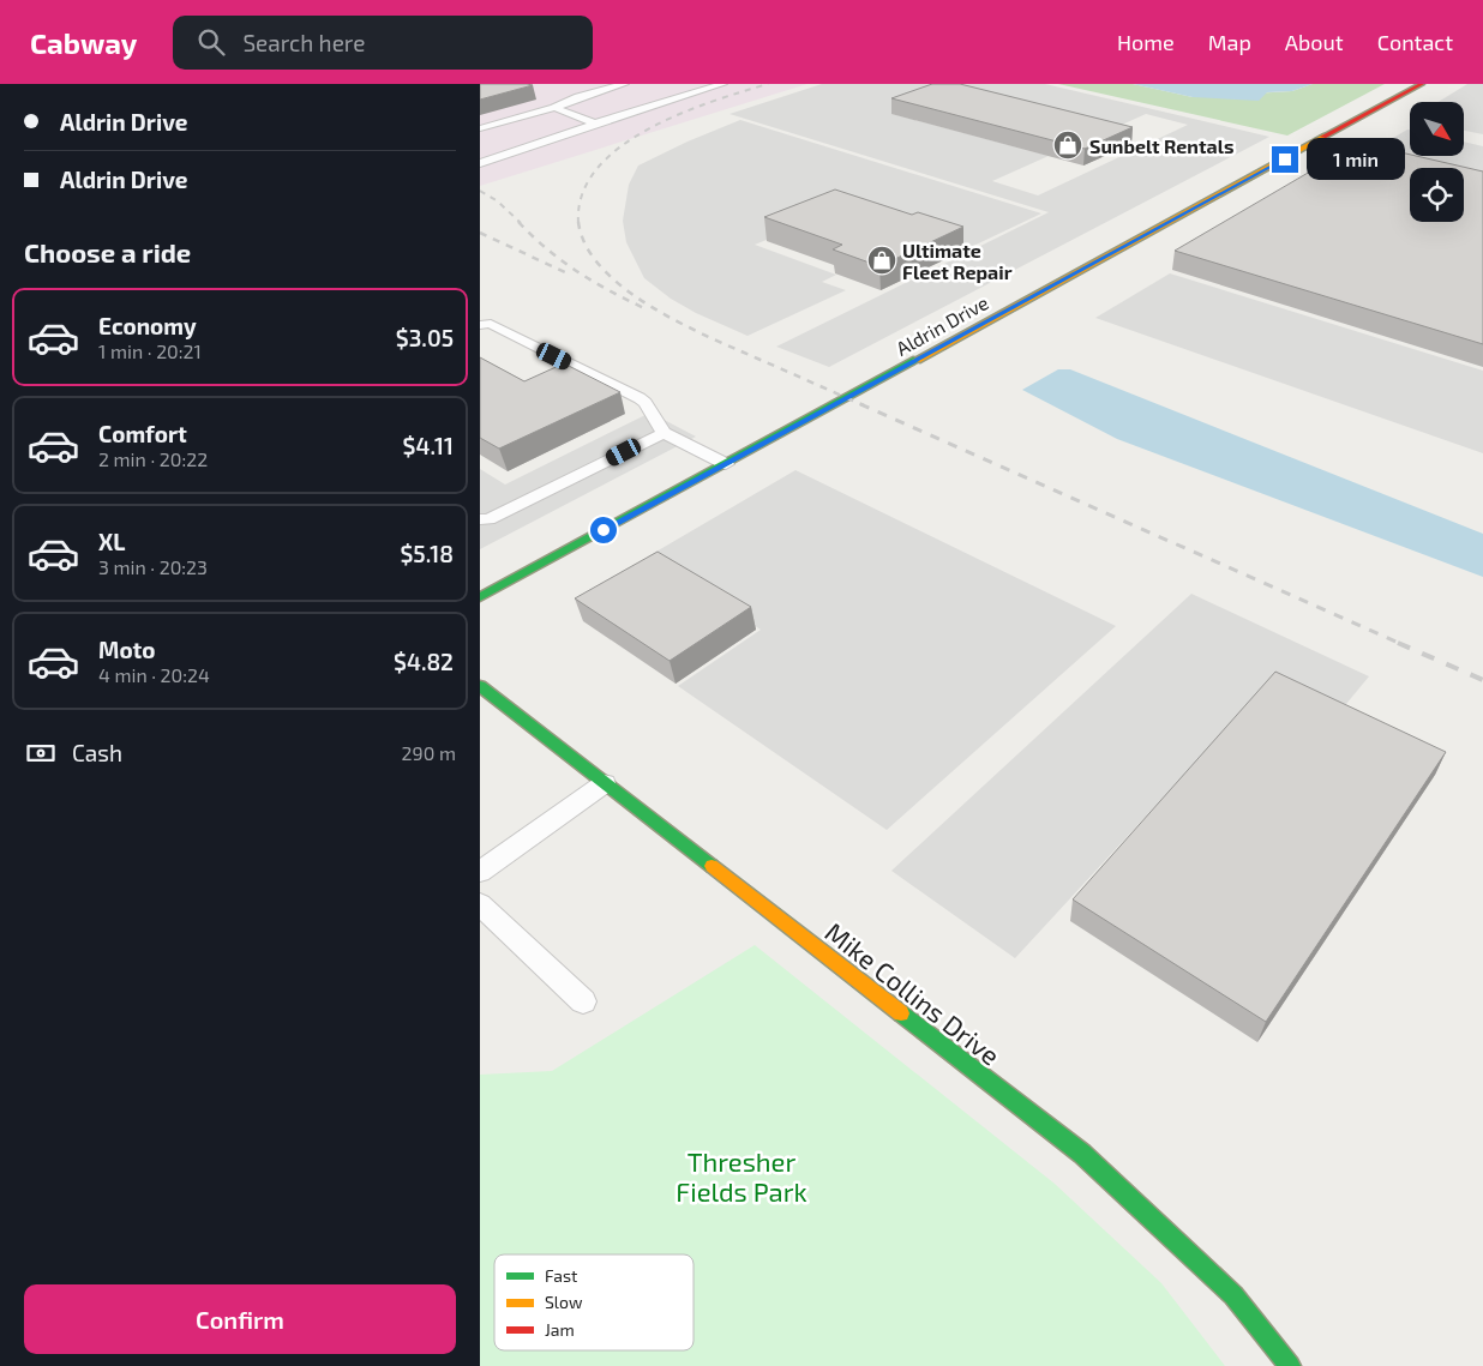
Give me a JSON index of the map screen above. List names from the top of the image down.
{
  "streets": {
    "street": ["Aldrin Drive", "Mike Collins Drive"]
  },
  "parks": ["Thresher Fields Park"],
  "places": {
    "shop": ["Sunbelt Rentals", "Ultimate Fleet Repair"]
  },
  "legend": ["Fast", "Slow", "Jam"],
  "north": "bottom right",
  "page": {
    "header": "Cabway",
    "search": "Search here",
    "nav": [
      "Home",
      "Map",
      "About",
      "Contact"
    ],
    "banner": ["Aldrin Drive", "Aldrin Drive"],
    "bubble": "1 min",
    "heading": "Choose a ride",
    "list": [
      {
        "name": "Economy",
        "note": "1 min · 20:21",
        "value": "$3.05"
      },
      {
        "name": "Comfort",
        "note": "2 min · 20:22",
        "value": "$4.11"
      },
      {
        "name": "XL",
        "note": "3 min · 20:23",
        "value": "$5.18"
      },
      {
        "name": "Moto",
        "note": "4 min · 20:24",
        "value": "$4.82"
      }
    ],
    "pay": ["Cash", "290 m"],
    "buttons": "Confirm"
  }
}
